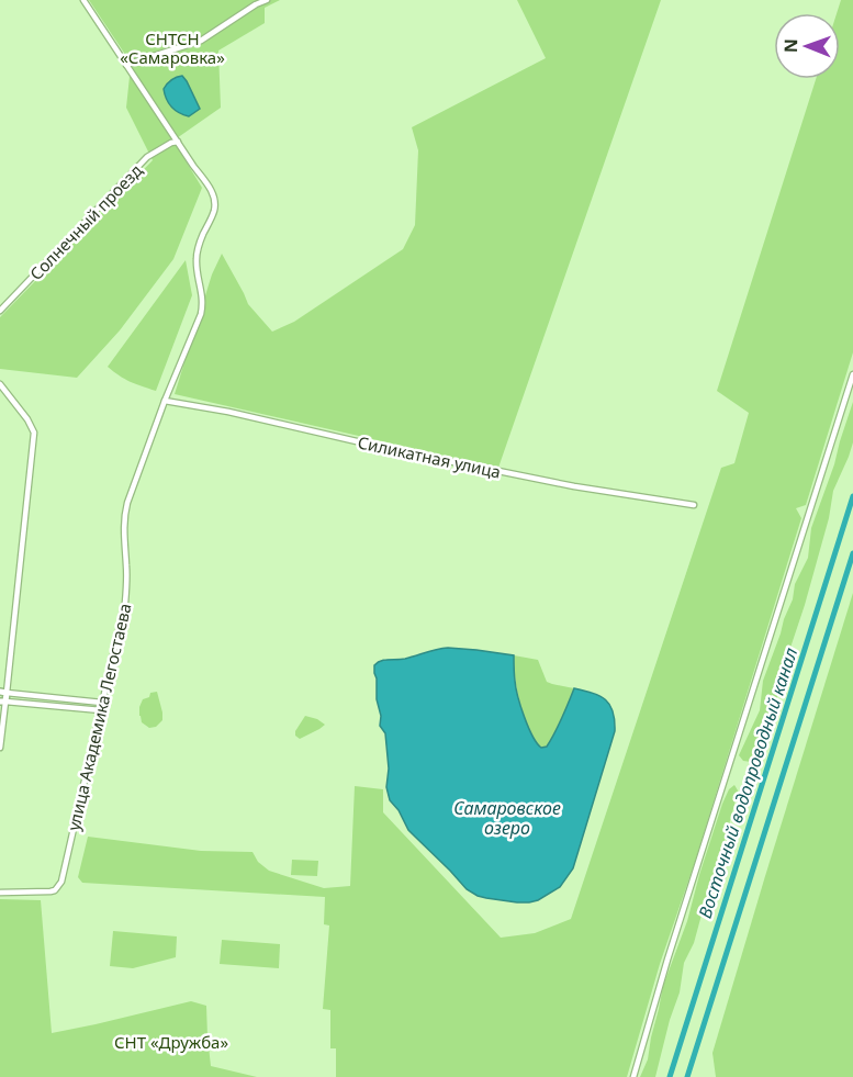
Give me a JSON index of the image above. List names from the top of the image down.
{
  "streets": {
    "street": ["Солнечный проезд", "Силикатная улица", "улица Академика Легостаева"]
  },
  "crossings": [
    ["Солнечный проезд", "улица Академика Легостаева"],
    ["Силикатная улица", "улица Академика Легостаева"]
  ],
  "water": ["Восточный водопроводный канал", "Самаровское озеро"],
  "parks": ["СНТСН «Самаровка»", "СНТ «Дружба»"],
  "north": "left"
}
